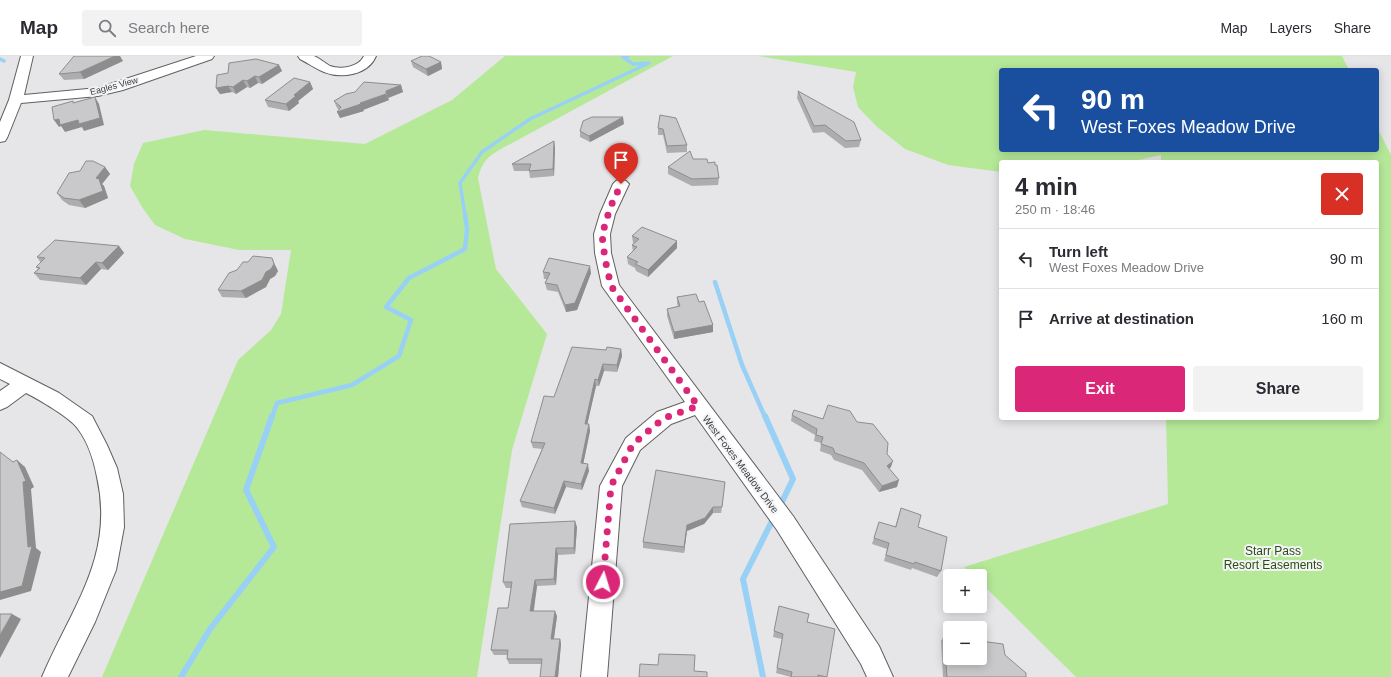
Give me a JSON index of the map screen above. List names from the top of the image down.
{
  "streets": {
    "street": ["Eagles View", "West Foxes Meadow Drive"]
  },
  "parks": ["Starr Pass Resort Easements"],
  "page": {
    "header": "Map",
    "search": "Search here",
    "nav": ["Map", "Layers", "Share"],
    "turn": ["90 m", "West Foxes Meadow Drive"],
    "heading": ["4 min", "250 m · 18:46"],
    "list": [
      {
        "name": "Turn left",
        "note": "West Foxes Meadow Drive",
        "value": "90 m"
      },
      {
        "name": "Arrive at destination",
        "value": "160 m"
      }
    ],
    "buttons": ["Exit", "Share"],
    "map_buttons": ["+", "−"]
  }
}
